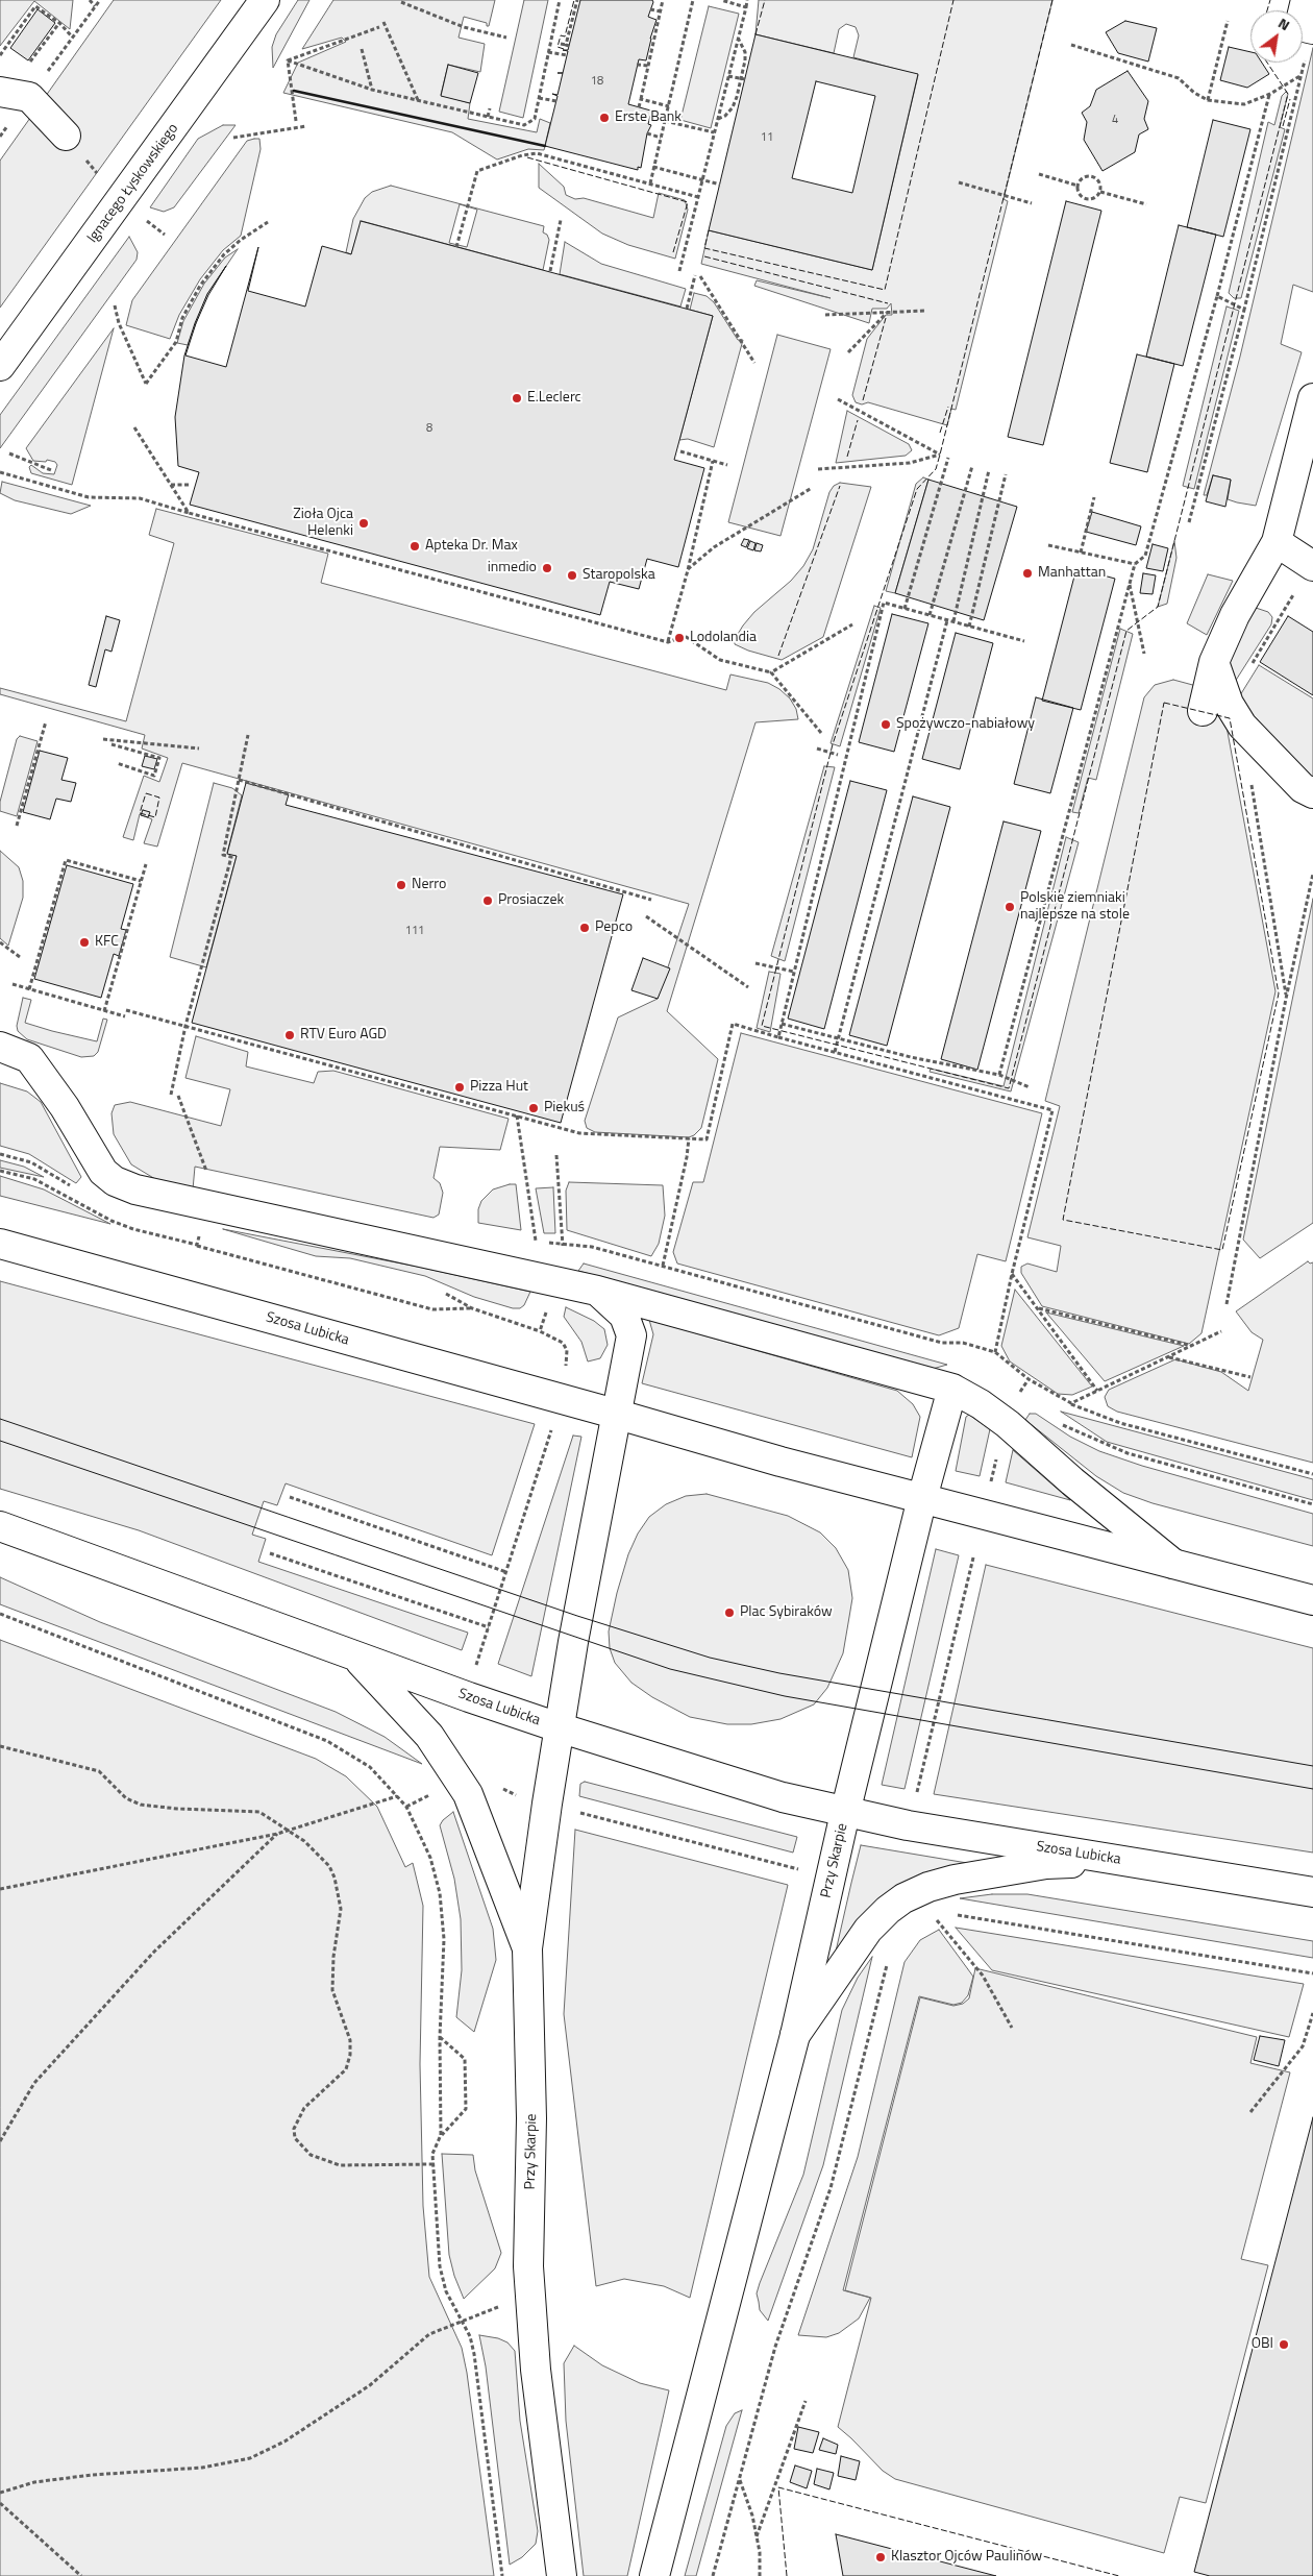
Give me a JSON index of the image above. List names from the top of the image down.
{
  "streets": {
    "street": ["Ignacego Łyskowskiego", "Szosa Lubicka", "Przy Skarpie"]
  },
  "crossings": [
    ["Szosa Lubicka", "Przy Skarpie"]
  ],
  "places": [
    "Erste Bank",
    "E.Leclerc",
    "Zioła Ojca Helenki",
    "Apteka Dr. Max",
    "inmedio",
    "Manhattan",
    "Staropolska",
    "Lodolandia",
    "Spożywczo-nabiałowy",
    "Nerro",
    "Prosiaczek",
    "Polskie ziemniaki najlepsze na stole",
    "Pepco",
    "KFC",
    "RTV Euro AGD",
    "Pizza Hut",
    "Piekuś",
    "Plac Sybiraków",
    "OBI",
    "Klasztor Ojców Paulinów"
  ],
  "house_numbers": [
    "18",
    "4",
    "11",
    "8",
    "111"
  ],
  "north": "top right"
}
